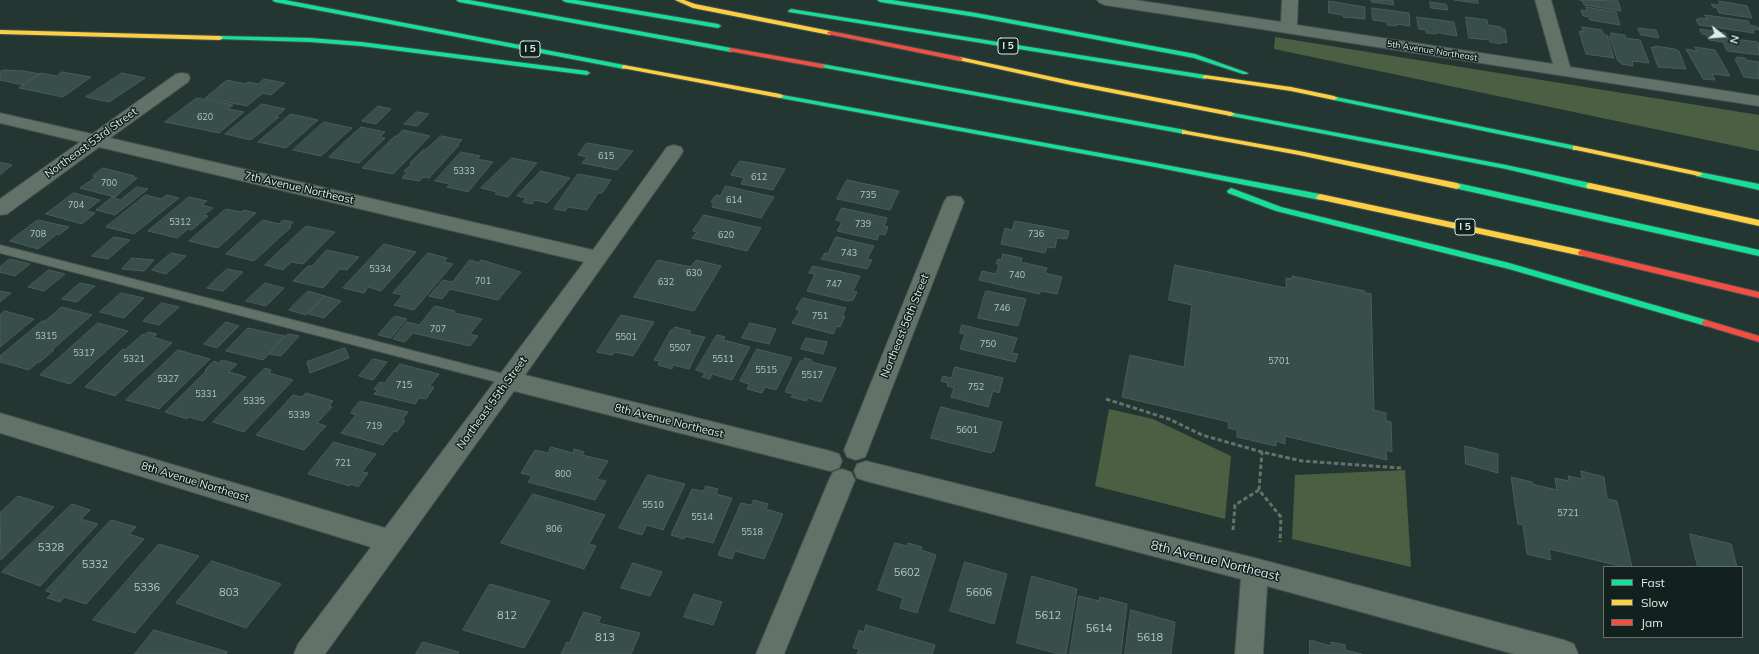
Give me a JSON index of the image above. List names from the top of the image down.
{
  "streets": {
    "highway": ["I 5"],
    "street": [
      "5th Avenue Northeast",
      "Northeast 53rd Street",
      "7th Avenue Northeast",
      "Northeast 56th Street",
      "Northeast 55th Street",
      "8th Avenue Northeast"
    ]
  },
  "crossings": [
    ["Northeast 53rd Street", "7th Avenue Northeast"],
    ["7th Avenue Northeast", "Northeast 55th Street"],
    ["Northeast 56th Street", "8th Avenue Northeast"],
    ["Northeast 55th Street", "8th Avenue Northeast"]
  ],
  "house_numbers": [
    "620",
    "615",
    "5333",
    "612",
    "700",
    "735",
    "614",
    "704",
    "5312",
    "739",
    "708",
    "736",
    "620",
    "743",
    "5334",
    "630",
    "740",
    "701",
    "632",
    "747",
    "746",
    "751",
    "707",
    "5315",
    "5501",
    "750",
    "5507",
    "5317",
    "5321",
    "5511",
    "5701",
    "5515",
    "5517",
    "5327",
    "715",
    "752",
    "5331",
    "5335",
    "5339",
    "719",
    "5601",
    "721",
    "800",
    "5510",
    "5721",
    "5514",
    "806",
    "5518",
    "5328",
    "5332",
    "5602",
    "5336",
    "803",
    "5606",
    "812",
    "5612",
    "5614",
    "813",
    "5618"
  ],
  "legend": ["Fast", "Slow", "Jam"],
  "north": "right"
}
